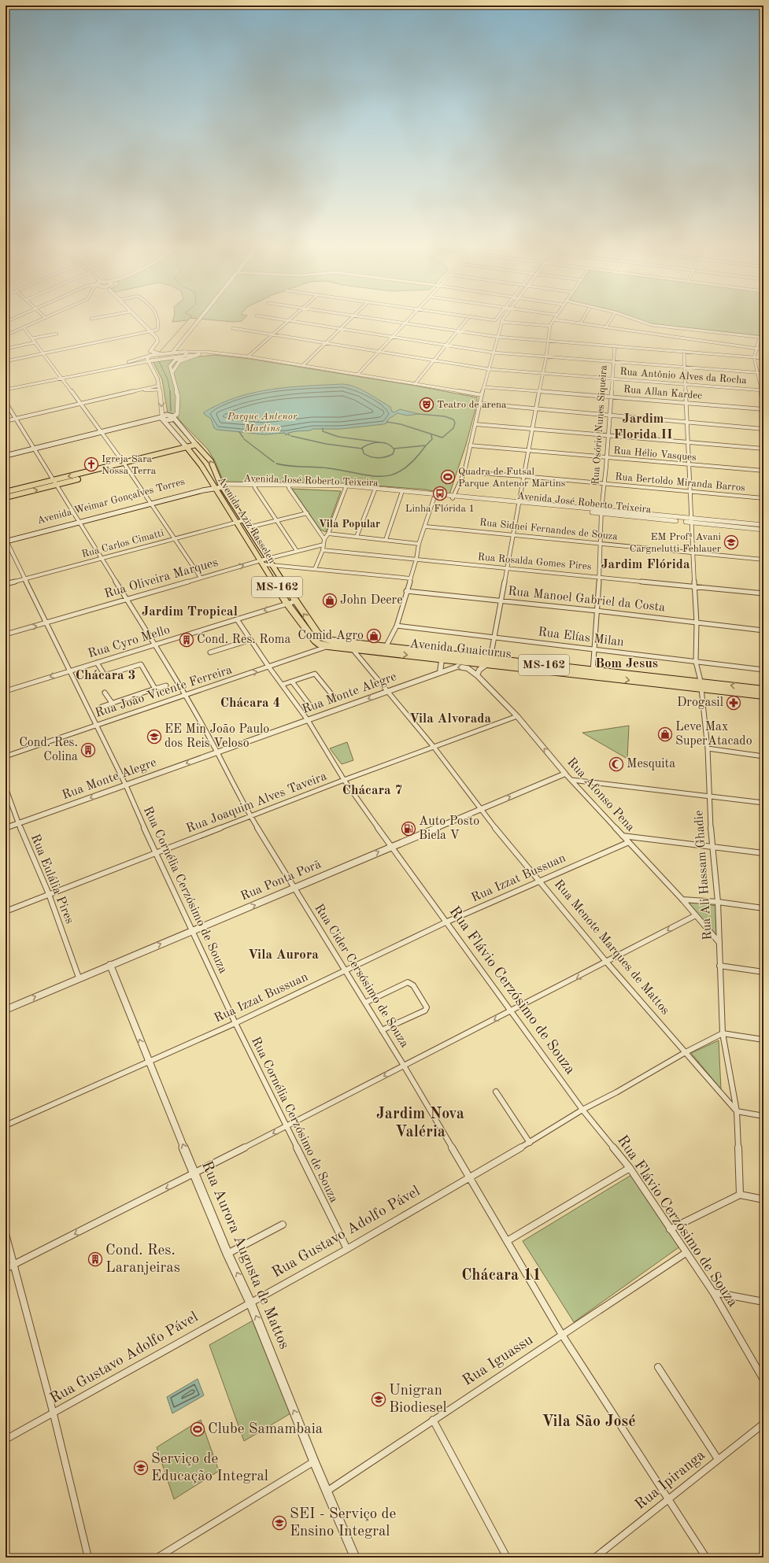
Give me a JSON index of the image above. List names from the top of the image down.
{
  "streets": {
    "main road": [
      "Avenida Weimar Gonçalves Torres",
      "Avenida Aziz Rasselen",
      "MS-162",
      "Avenida Guaicurus"
    ],
    "street": [
      "Rua Antônio Alves da Rocha",
      "Rua Allan Kardec",
      "Rua Osório Nunes Siqueira",
      "Rua Hélio Vasques",
      "Avenida José Roberto Teixeira",
      "Rua Bertoldo Miranda Barros",
      "Rua Sidnei Fernandes de Souza",
      "Rua Carlos Cimatti",
      "Rua Rosalda Gomes Pires",
      "Rua Oliveira Marques",
      "Rua Manoel Gabriel da Costa",
      "Rua Elías Milan",
      "Rua Cyro Mello",
      "Rua João Vicente Ferreira",
      "Rua Monte Alegre",
      "Rua Afonso Pena",
      "Rua Joaquim Alves Taveira",
      "Rua Ali Hassam Ghadie",
      "Rua Izzat Bussuan",
      "Rua Eulália Pires",
      "Rua Ponta Porã",
      "Rua Cornélia Cerzósimo de Souza",
      "Rua Menote Marques de Mattos",
      "Rua Cider Cersósimo de Souza",
      "Rua Flávio Cerzósimo de Souza",
      "Rua Gustavo Adolfo Pável",
      "Rua Aurora Augusta de Mattos",
      "Rua Iguassu",
      "Rua Ipiranga"
    ]
  },
  "crossings": [
    ["Rua Antônio Alves da Rocha", "Rua Osório Nunes Siqueira"],
    ["Rua Antônio Alves da Rocha", "Rua Ali Hassam Ghadie"],
    ["Rua Allan Kardec", "Rua Osório Nunes Siqueira"],
    ["Rua Allan Kardec", "Rua Ali Hassam Ghadie"],
    ["Rua Osório Nunes Siqueira", "Rua Hélio Vasques"],
    ["Rua Osório Nunes Siqueira", "Avenida José Roberto Teixeira"],
    ["Rua Osório Nunes Siqueira", "Rua Bertoldo Miranda Barros"],
    ["Rua Osório Nunes Siqueira", "Rua Sidnei Fernandes de Souza"],
    ["Rua Osório Nunes Siqueira", "Rua Rosalda Gomes Pires"],
    ["Rua Osório Nunes Siqueira", "Rua Manoel Gabriel da Costa"],
    ["Rua Osório Nunes Siqueira", "Rua Elías Milan"],
    ["Rua Osório Nunes Siqueira", "Avenida Guaicurus"],
    ["Rua Hélio Vasques", "Rua Ali Hassam Ghadie"],
    ["Avenida José Roberto Teixeira", "Avenida Weimar Gonçalves Torres"],
    ["Avenida José Roberto Teixeira", "Avenida Aziz Rasselen"],
    ["Avenida José Roberto Teixeira", "Rua Ali Hassam Ghadie"],
    ["Rua Bertoldo Miranda Barros", "Rua Ali Hassam Ghadie"],
    ["Avenida Weimar Gonçalves Torres", "Avenida Aziz Rasselen"],
    ["Avenida Weimar Gonçalves Torres", "Rua Cornélia Cerzósimo de Souza"],
    ["Avenida Weimar Gonçalves Torres", "Rua Cider Cersósimo de Souza"],
    ["Avenida Aziz Rasselen", "Rua Carlos Cimatti"],
    ["Avenida Aziz Rasselen", "Rua Oliveira Marques"],
    ["Avenida Aziz Rasselen", "Rua Cyro Mello"],
    ["Avenida Aziz Rasselen", "Avenida Guaicurus"],
    ["Avenida Aziz Rasselen", "Rua João Vicente Ferreira"],
    ["Rua Sidnei Fernandes de Souza", "Rua Ali Hassam Ghadie"],
    ["Rua Carlos Cimatti", "Rua Cornélia Cerzósimo de Souza"],
    ["Rua Carlos Cimatti", "Rua Cider Cersósimo de Souza"],
    ["Rua Rosalda Gomes Pires", "Rua Ali Hassam Ghadie"],
    ["Rua Oliveira Marques", "Rua Cornélia Cerzósimo de Souza"],
    ["Rua Oliveira Marques", "Rua Cider Cersósimo de Souza"],
    ["Rua Manoel Gabriel da Costa", "Rua Ali Hassam Ghadie"],
    ["Rua Elías Milan", "Rua Ali Hassam Ghadie"],
    ["Rua Cyro Mello", "Rua Cornélia Cerzósimo de Souza"],
    ["Rua Cyro Mello", "Rua Cider Cersósimo de Souza"],
    ["Rua Cyro Mello", "Rua Flávio Cerzósimo de Souza"],
    ["Avenida Guaicurus", "Rua João Vicente Ferreira"],
    ["Avenida Guaicurus", "Rua Ali Hassam Ghadie"],
    ["Avenida Guaicurus", "Rua Menote Marques de Mattos"],
    ["Rua João Vicente Ferreira", "Rua Cornélia Cerzósimo de Souza"],
    ["Rua João Vicente Ferreira", "Rua Cider Cersósimo de Souza"],
    ["Rua João Vicente Ferreira", "Rua Flávio Cerzósimo de Souza"],
    ["Rua Monte Alegre", "Rua Afonso Pena"],
    ["Rua Monte Alegre", "Rua Eulália Pires"],
    ["Rua Monte Alegre", "Rua Cornélia Cerzósimo de Souza"],
    ["Rua Monte Alegre", "Rua Menote Marques de Mattos"],
    ["Rua Monte Alegre", "Rua Cider Cersósimo de Souza"],
    ["Rua Monte Alegre", "Rua Flávio Cerzósimo de Souza"],
    ["Rua Afonso Pena", "Rua Joaquim Alves Taveira"],
    ["Rua Afonso Pena", "Rua Ali Hassam Ghadie"],
    ["Rua Afonso Pena", "Rua Izzat Bussuan"],
    ["Rua Afonso Pena", "Rua Ponta Porã"],
    ["Rua Joaquim Alves Taveira", "Rua Eulália Pires"],
    ["Rua Joaquim Alves Taveira", "Rua Cornélia Cerzósimo de Souza"],
    ["Rua Joaquim Alves Taveira", "Rua Menote Marques de Mattos"],
    ["Rua Joaquim Alves Taveira", "Rua Cider Cersósimo de Souza"],
    ["Rua Joaquim Alves Taveira", "Rua Flávio Cerzósimo de Souza"],
    ["Rua Ali Hassam Ghadie", "Rua Menote Marques de Mattos"],
    ["Rua Ali Hassam Ghadie", "Rua Gustavo Adolfo Pável"],
    ["Rua Izzat Bussuan", "Rua Cornélia Cerzósimo de Souza"],
    ["Rua Izzat Bussuan", "Rua Menote Marques de Mattos"],
    ["Rua Izzat Bussuan", "Rua Cider Cersósimo de Souza"],
    ["Rua Izzat Bussuan", "Rua Flávio Cerzósimo de Souza"],
    ["Rua Izzat Bussuan", "Rua Aurora Augusta de Mattos"],
    ["Rua Eulália Pires", "Rua Ponta Porã"],
    ["Rua Ponta Porã", "Rua Cornélia Cerzósimo de Souza"],
    ["Rua Ponta Porã", "Rua Menote Marques de Mattos"],
    ["Rua Ponta Porã", "Rua Cider Cersósimo de Souza"],
    ["Rua Ponta Porã", "Rua Flávio Cerzósimo de Souza"],
    ["Rua Ponta Porã", "Rua Aurora Augusta de Mattos"],
    ["Rua Cornélia Cerzósimo de Souza", "Rua Gustavo Adolfo Pável"],
    ["Rua Menote Marques de Mattos", "Rua Gustavo Adolfo Pável"],
    ["Rua Cider Cersósimo de Souza", "Rua Gustavo Adolfo Pável"],
    ["Rua Cider Cersósimo de Souza", "Rua Iguassu"],
    ["Rua Cider Cersósimo de Souza", "Rua Ipiranga"],
    ["Rua Flávio Cerzósimo de Souza", "Rua Gustavo Adolfo Pável"],
    ["Rua Flávio Cerzósimo de Souza", "Rua Iguassu"],
    ["Rua Gustavo Adolfo Pável", "Rua Aurora Augusta de Mattos"],
    ["Rua Aurora Augusta de Mattos", "Rua Iguassu"]
  ],
  "one_way": [
    "Rua Cyro Mello",
    "Rua Monte Alegre",
    "Rua Ponta Porã",
    "Rua Aurora Augusta de Mattos"
  ],
  "districts": [
    "Jardim Florida II",
    "Vila Popular",
    "Jardim Flórida",
    "Jardim Tropical",
    "Bom Jesus",
    "Chácara 3",
    "Chácara 4",
    "Vila Alvorada",
    "Chácara 7",
    "Vila Aurora",
    "Jardim Nova Valéria",
    "Chácara 11",
    "Vila São José"
  ],
  "parks": ["Parque Antenor Martins"],
  "places": {
    "theatre": ["Teatro de arena"],
    "church": ["Igreja Sara Nossa Terra"],
    "sports": ["Quadra de Futsal Parque Antenor Martins", "Clube Samambaia"],
    "bus stop": ["Linha Flórida 1"],
    "school or university": [
      "EM Profª Avani Cargnelutti Fehlauer",
      "EE Min João Paulo dos Reis Veloso",
      "Unigran Biodiesel",
      "Serviço de Educação Integral",
      "SEI - Serviço de Ensino Integral"
    ],
    "shop": ["John Deere", "Comid Agro", "Leve Max SuperAtacado"],
    "building": ["Cond. Res. Roma", "Cond. Res. Colina", "Cond. Res. Laranjeiras"],
    "pharmacy": ["Drogasil"],
    "mosque": ["Mesquita"],
    "fuel station": ["Auto Posto Biela V"]
  }
}
